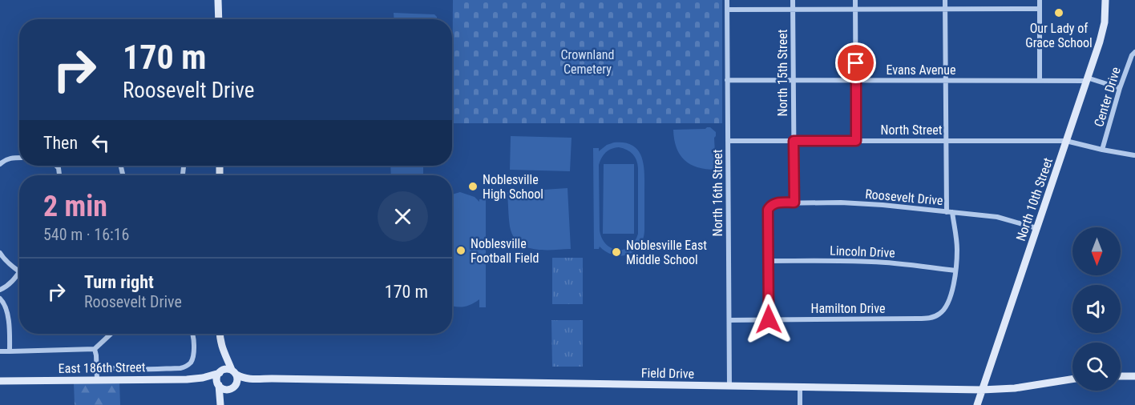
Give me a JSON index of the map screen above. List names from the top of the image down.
{
  "streets": {
    "street": [
      "Evans Avenue",
      "North 15th Street",
      "Center Drive",
      "North Street",
      "North 16th Street",
      "Roosevelt Drive",
      "North 10th Street",
      "Lincoln Drive",
      "Hamilton Drive",
      "East 186th Street",
      "Field Drive"
    ]
  },
  "crossings": [
    ["Evans Avenue", "North 15th Street"],
    ["Evans Avenue", "Center Drive"],
    ["Evans Avenue", "North 16th Street"],
    ["Evans Avenue", "North 10th Street"],
    ["North 15th Street", "North Street"],
    ["North 15th Street", "Roosevelt Drive"],
    ["Center Drive", "North Street"],
    ["North Street", "North 16th Street"],
    ["North Street", "North 10th Street"],
    ["North 16th Street", "Hamilton Drive"],
    ["North 16th Street", "Field Drive"],
    ["Roosevelt Drive", "North 10th Street"],
    ["Roosevelt Drive", "Lincoln Drive"],
    ["North 10th Street", "Field Drive"],
    ["Lincoln Drive", "Hamilton Drive"]
  ],
  "parks": ["Crownland Cemetery"],
  "places": [
    "Our Lady of Grace School",
    "Noblesville High School",
    "Noblesville Football Field",
    "Noblesville East Middle School"
  ],
  "north": "bottom",
  "page": {
    "turn": ["170 m", "Roosevelt Drive"],
    "then": "Then",
    "heading": ["2 min", "540 m · 16:16"],
    "list": [
      {
        "name": "Turn right",
        "note": "Roosevelt Drive",
        "value": "170 m"
      }
    ]
  }
}
